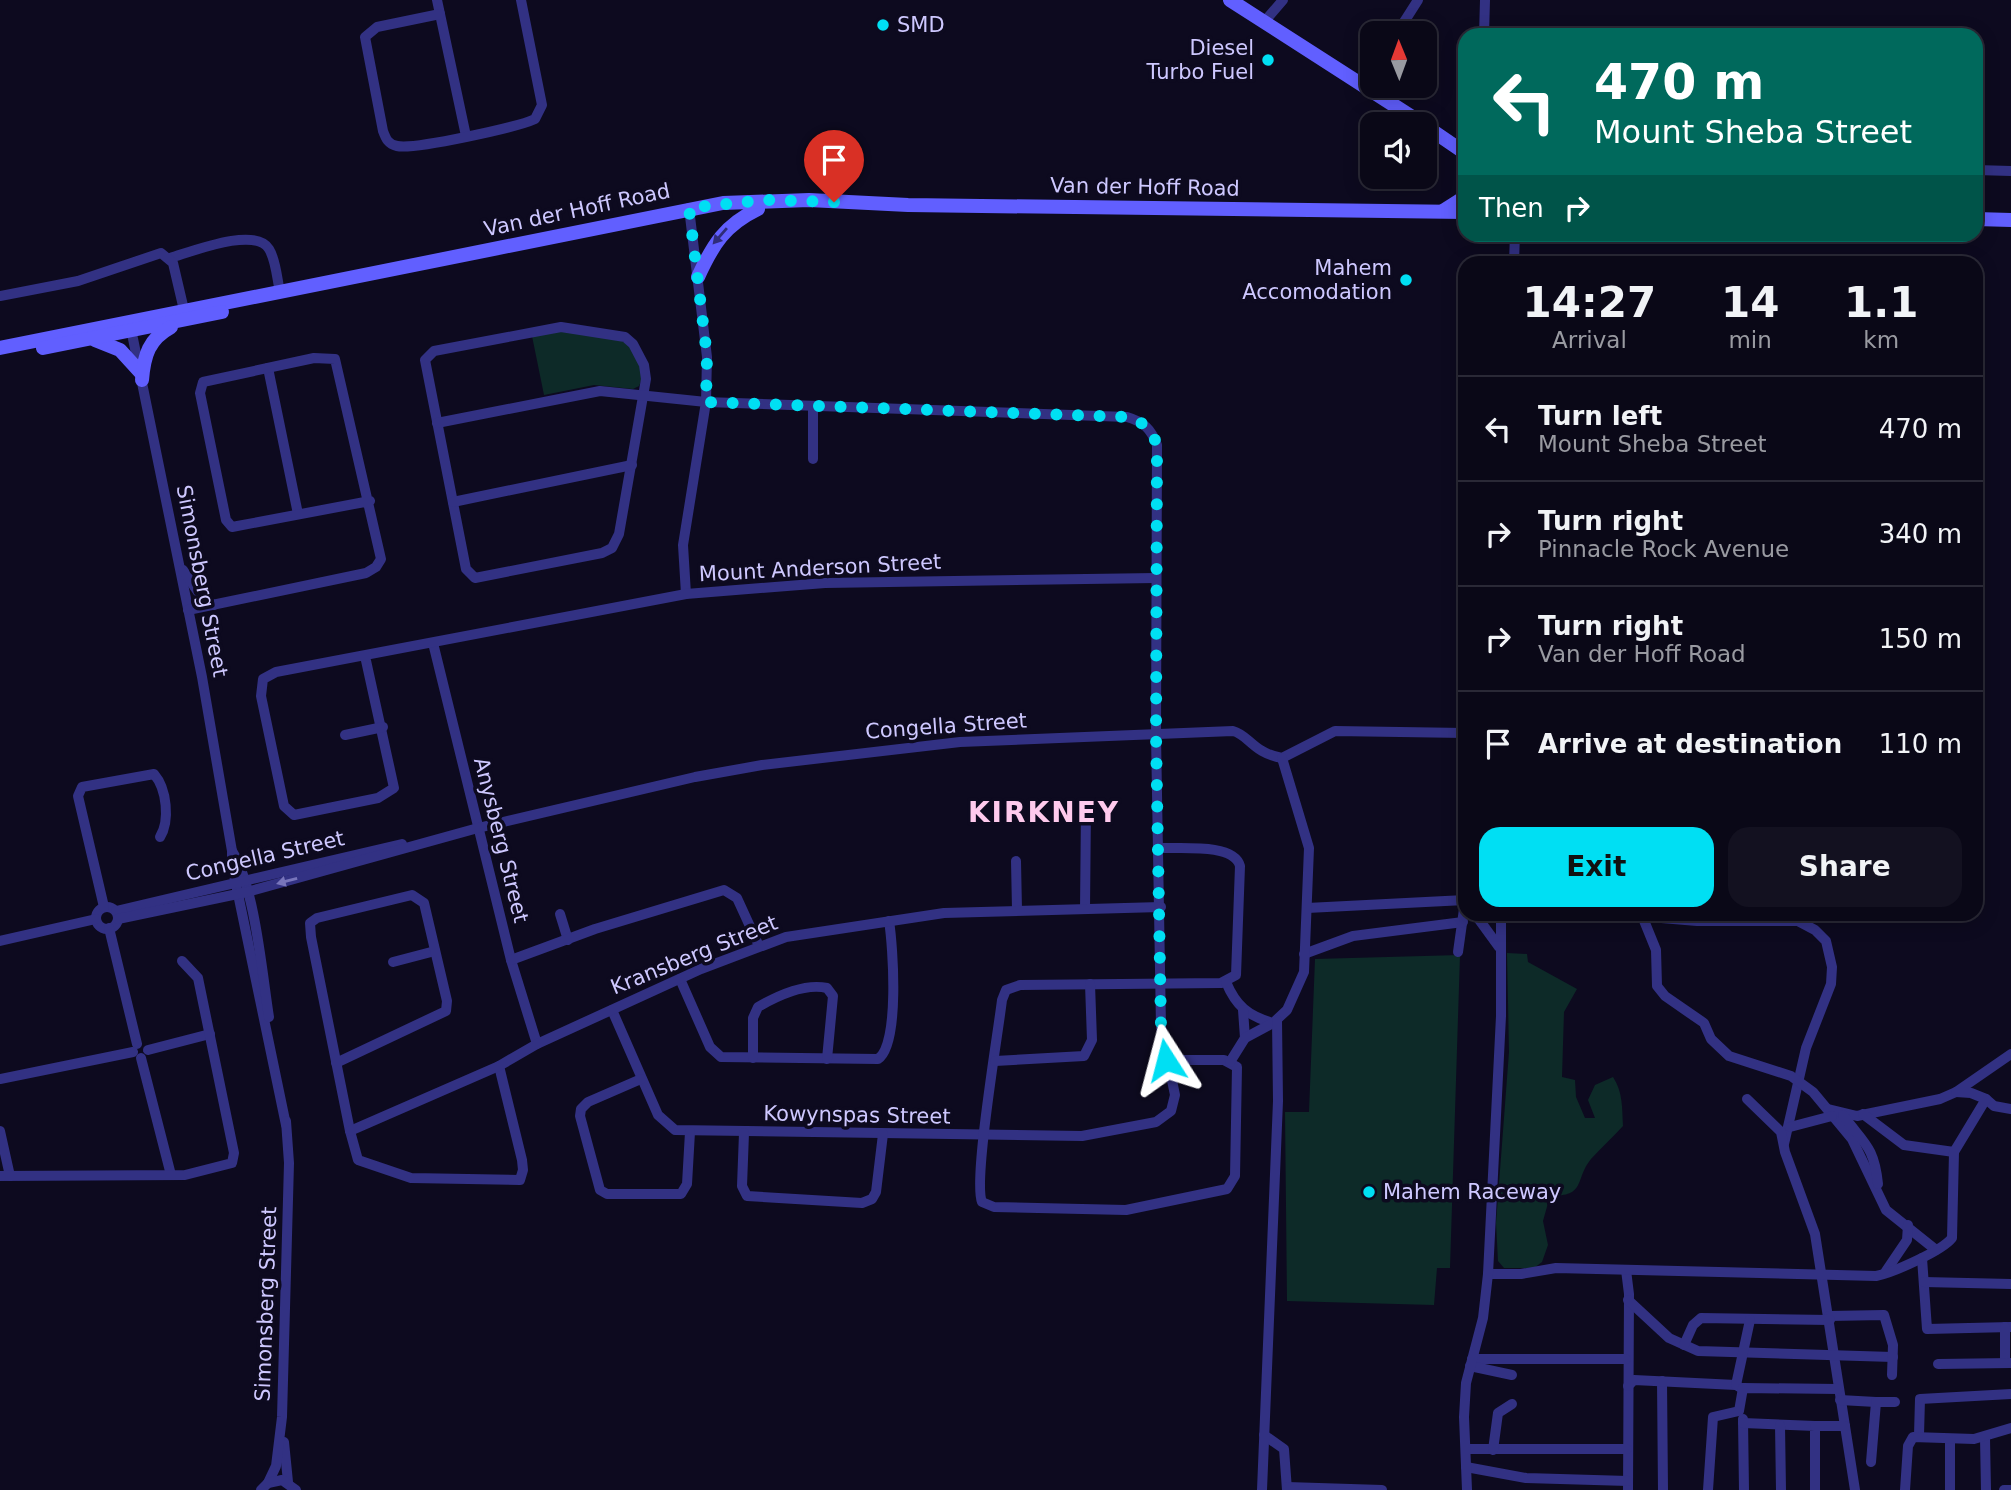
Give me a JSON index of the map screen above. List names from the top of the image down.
{
  "streets": {
    "main road": ["Van der Hoff Road"],
    "street": [
      "Mount Anderson Street",
      "Simonsberg Street",
      "Congella Street",
      "Anysberg Street",
      "Kransberg Street",
      "Kowynspas Street"
    ]
  },
  "crossings": [
    ["Van der Hoff Road", "Simonsberg Street"],
    ["Mount Anderson Street", "Anysberg Street"],
    ["Simonsberg Street", "Congella Street"],
    ["Congella Street", "Anysberg Street"],
    ["Anysberg Street", "Kransberg Street"],
    ["Kransberg Street", "Kowynspas Street"]
  ],
  "districts": ["KIRKNEY"],
  "places": [
    "SMD",
    "Diesel Turbo Fuel",
    "Mahem Accomodation",
    "Mahem Raceway"
  ],
  "north": "top",
  "page": {
    "turn": ["470 m", "Mount Sheba Street"],
    "then": "Then",
    "eta": [
      "14:27",
      "Arrival",
      "14",
      "min",
      "1.1",
      "km"
    ],
    "list": [
      {
        "name": "Turn left",
        "note": "Mount Sheba Street",
        "value": "470 m"
      },
      {
        "name": "Turn right",
        "note": "Pinnacle Rock Avenue",
        "value": "340 m"
      },
      {
        "name": "Turn right",
        "note": "Van der Hoff Road",
        "value": "150 m"
      },
      {
        "name": "Arrive at destination",
        "value": "110 m"
      }
    ],
    "buttons": ["Exit", "Share"]
  }
}
